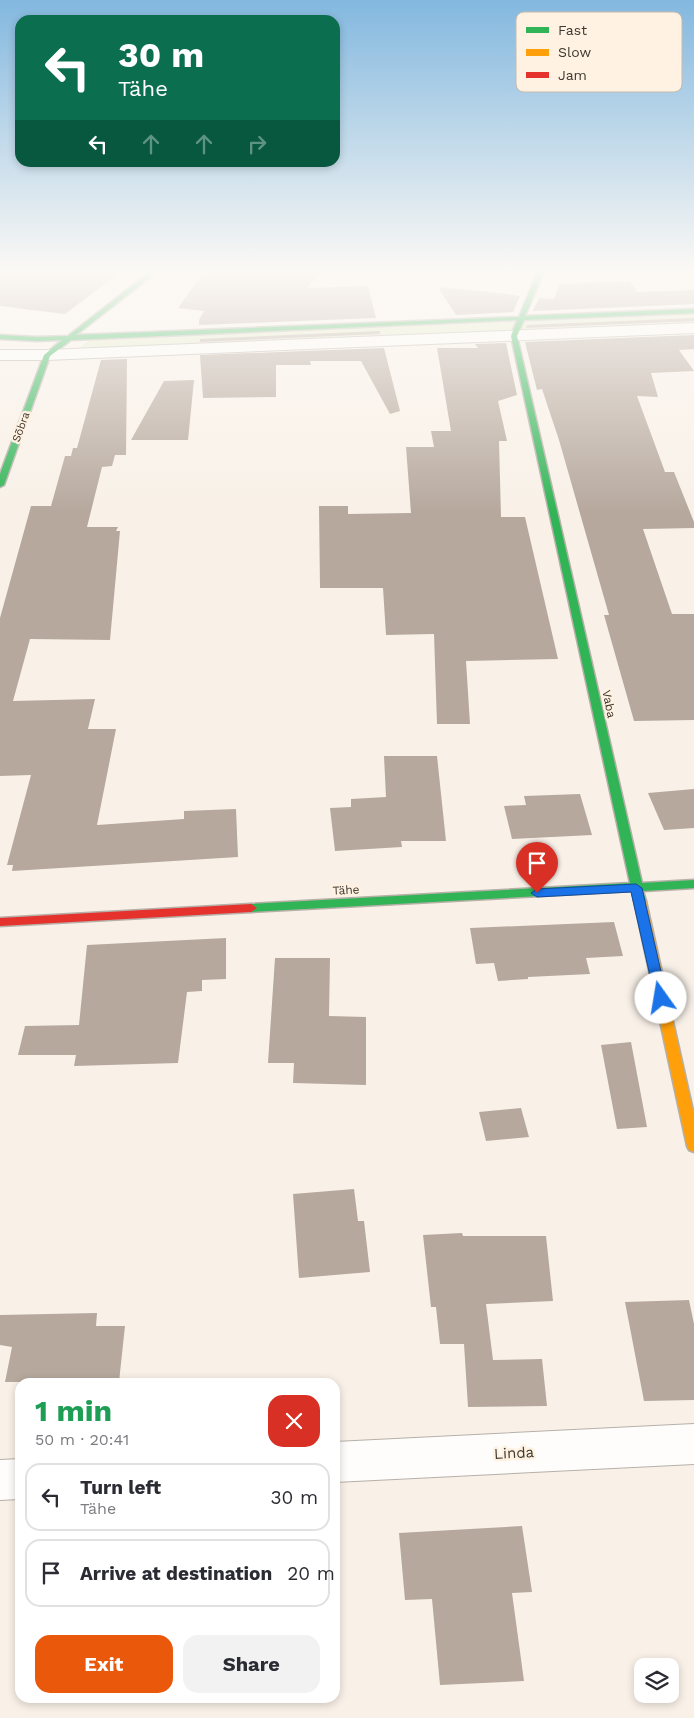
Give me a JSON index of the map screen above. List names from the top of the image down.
{
  "streets": {
    "street": [
      "Sõbra",
      "Vaba",
      "Tähe",
      "Linda"
    ]
  },
  "crossings": [
    ["Vaba", "Tähe"]
  ],
  "legend": ["Fast", "Slow", "Jam"],
  "page": {
    "turn": ["30 m", "Tähe"],
    "heading": ["1 min", "50 m · 20:41"],
    "list": [
      {
        "name": "Turn left",
        "note": "Tähe",
        "value": "30 m"
      },
      {
        "name": "Arrive at destination",
        "value": "20 m"
      }
    ],
    "buttons": ["Exit", "Share"]
  }
}
